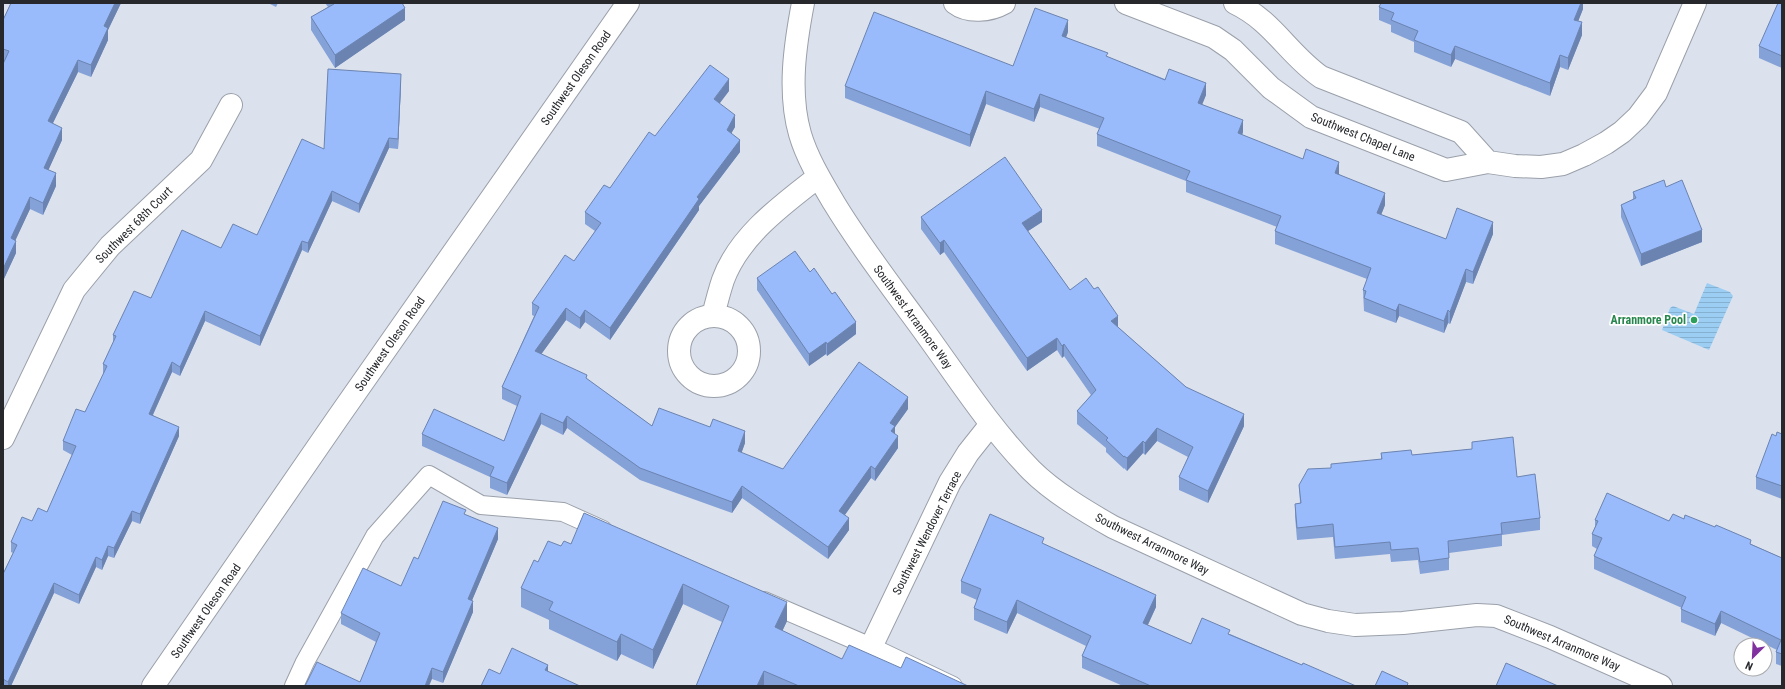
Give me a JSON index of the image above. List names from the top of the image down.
{
  "streets": {
    "street": [
      "Southwest Oleson Road",
      "Southwest Chapel Lane",
      "Southwest 68th Court",
      "Southwest Arranmore Way",
      "Southwest Wendover Terrace"
    ]
  },
  "crossings": [
    ["Southwest Arranmore Way", "Southwest Wendover Terrace"]
  ],
  "places": ["Arranmore Pool"],
  "north": "bottom left"
}
